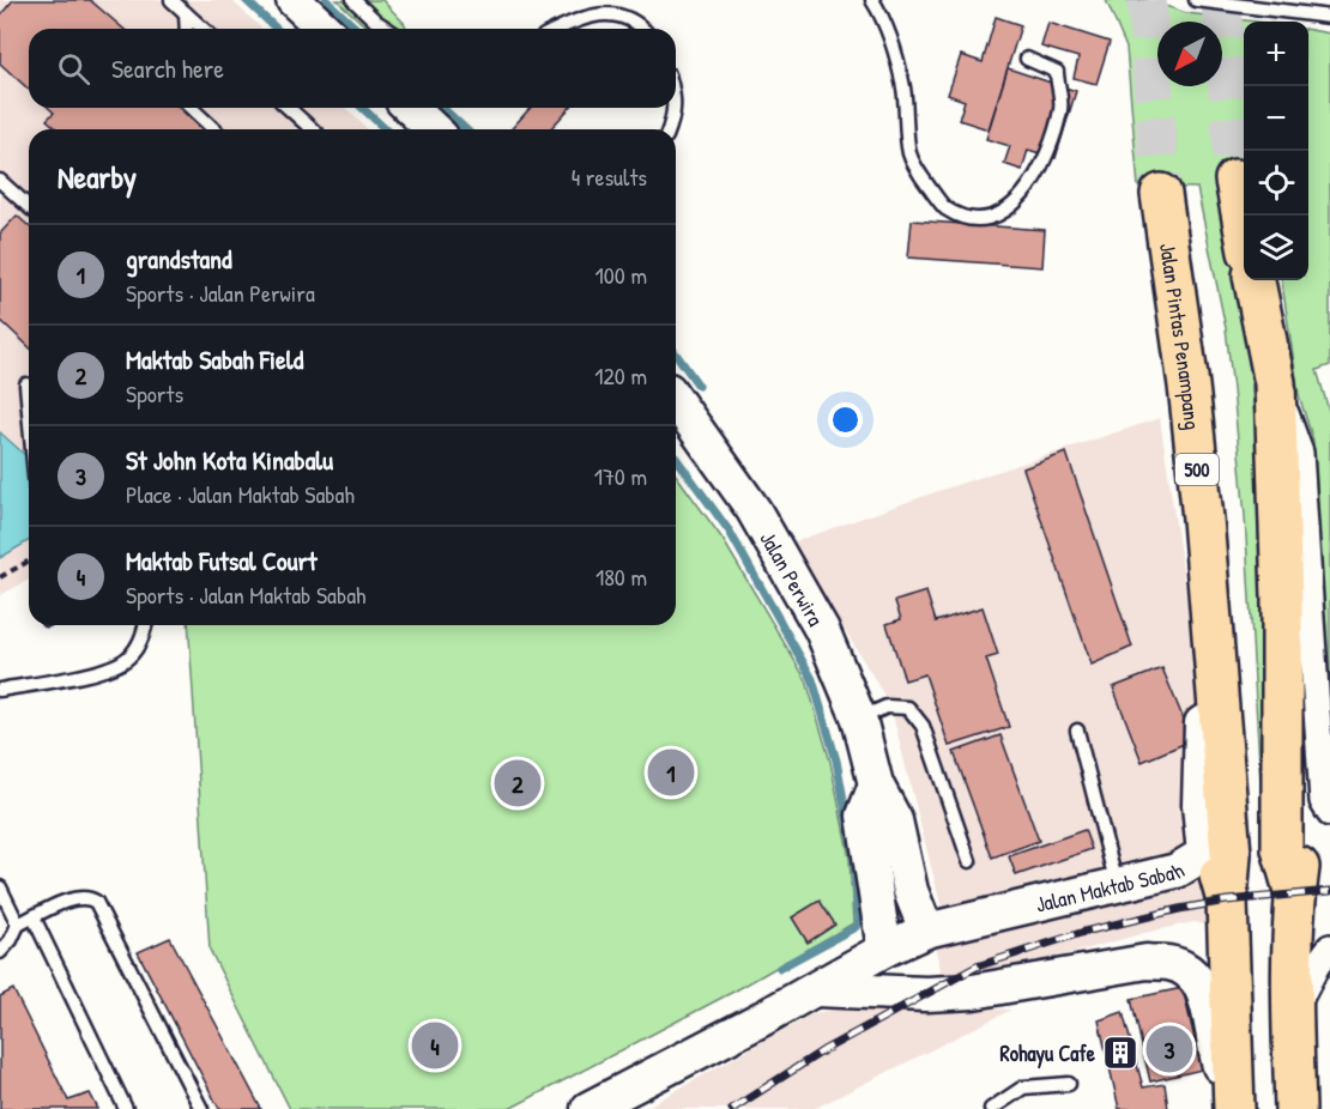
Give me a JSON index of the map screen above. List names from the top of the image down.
{
  "streets": {
    "main road": ["Jalan Pintas Penampang", "500"],
    "street": ["Jalan Perwira", "Jalan Maktab Sabah"]
  },
  "crossings": [
    ["Jalan Pintas Penampang", "Jalan Maktab Sabah"],
    ["Jalan Perwira", "Jalan Maktab Sabah"]
  ],
  "places": {
    "building": ["Rohayu Cafe"]
  },
  "north": "bottom left",
  "page": {
    "map_buttons": ["+", "−"],
    "search": "Search here",
    "heading": ["Nearby", "4 results"],
    "list": [
      {
        "mark": "1",
        "name": "grandstand",
        "note": "Sports · Jalan Perwira",
        "value": "100 m"
      },
      {
        "mark": "2",
        "name": "Maktab Sabah Field",
        "note": "Sports",
        "value": "120 m"
      },
      {
        "mark": "3",
        "name": "St John Kota Kinabalu",
        "note": "Place · Jalan Maktab Sabah",
        "value": "170 m"
      },
      {
        "mark": "4",
        "name": "Maktab Futsal Court",
        "note": "Sports · Jalan Maktab Sabah",
        "value": "180 m"
      }
    ],
    "pins": [
      "1",
      "2",
      "4",
      "3"
    ]
  }
}
